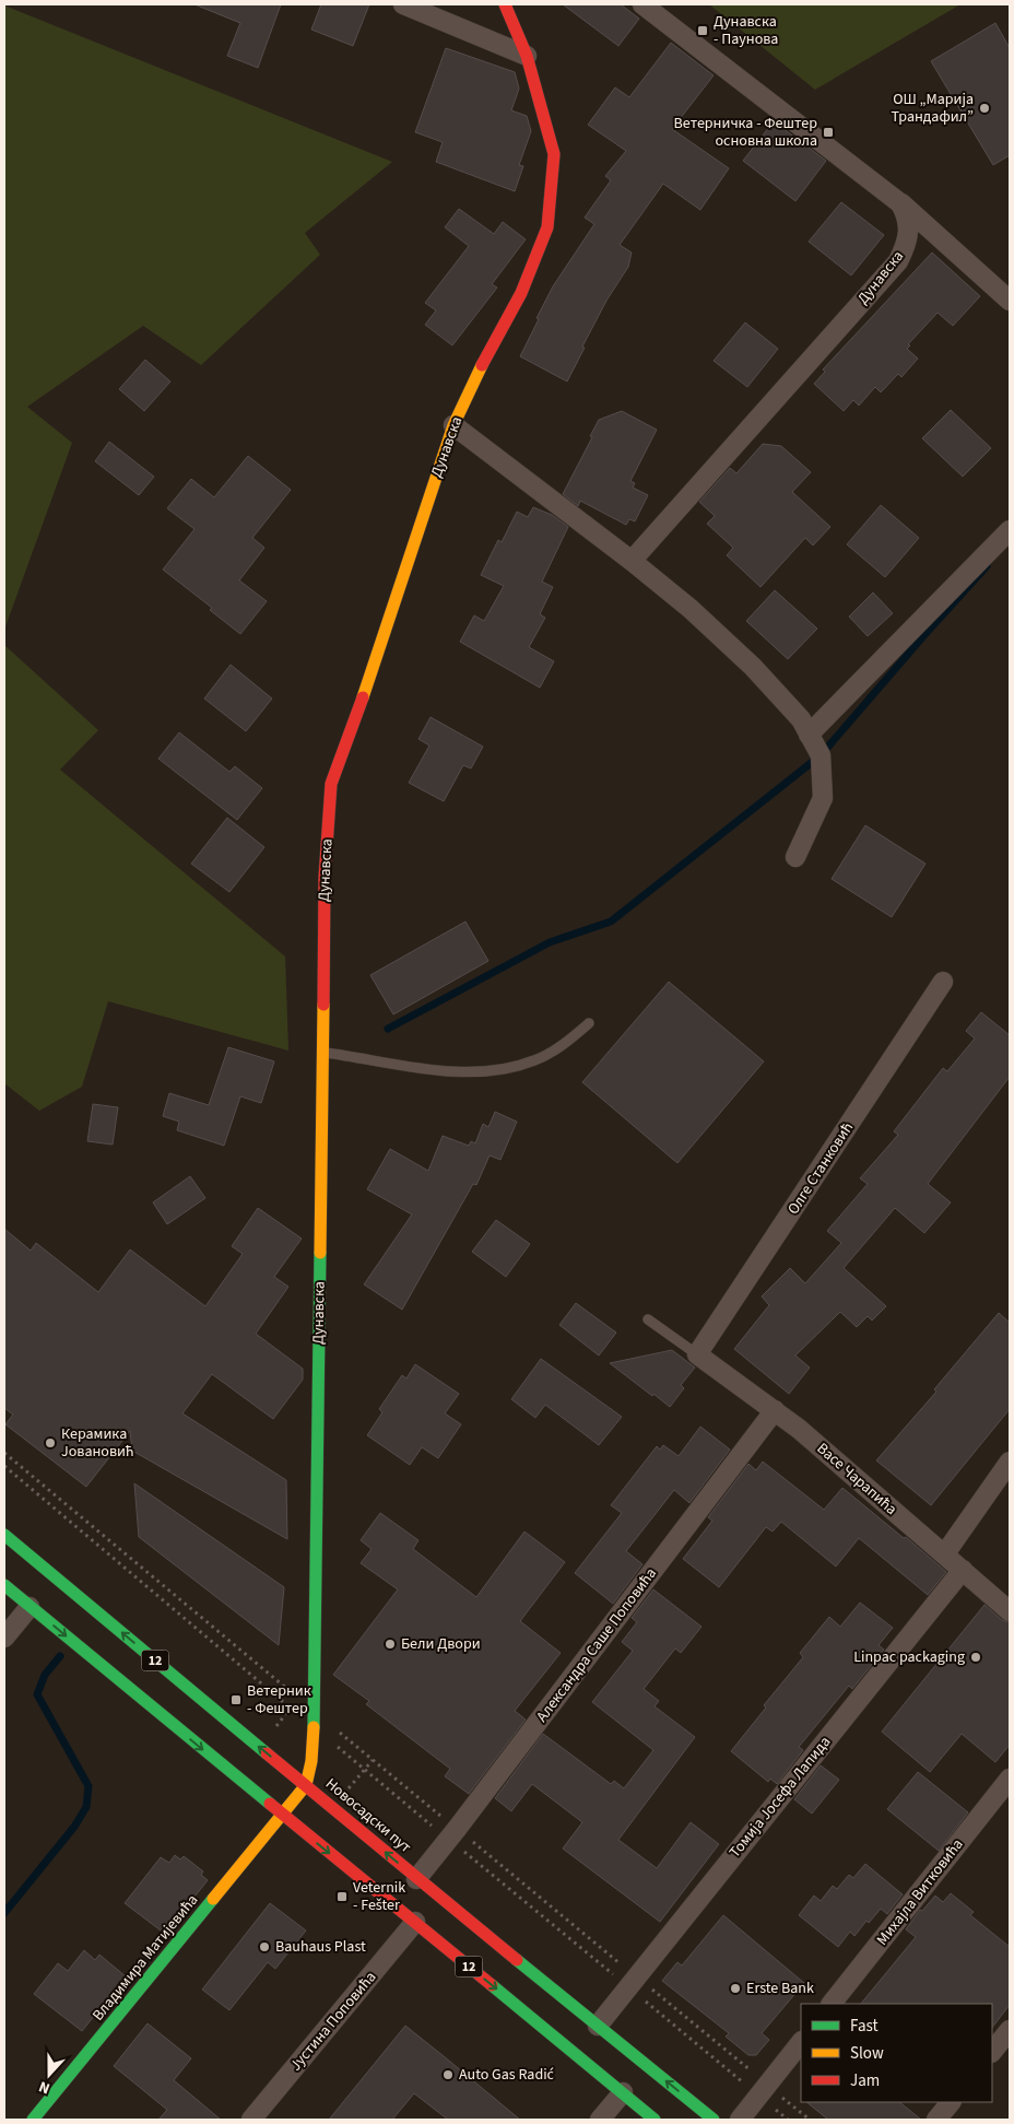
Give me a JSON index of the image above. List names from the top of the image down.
{
  "streets": {
    "street": [
      "Дунавска",
      "Олге Станковић",
      "Васе Чарапића",
      "Александра Саше Поповића",
      "12",
      "Томија Јосефа Лапида",
      "Новосадски пут",
      "Михајла Витковића",
      "Владимира Матијевића",
      "Јустина Поповића"
    ]
  },
  "crossings": [
    ["Дунавска", "Новосадски пут"],
    ["Дунавска", "Владимира Матијевића"],
    ["Олге Станковић", "Васе Чарапића"],
    ["Васе Чарапића", "Александра Саше Поповића"],
    ["Васе Чарапића", "Томија Јосефа Лапида"],
    ["Александра Саше Поповића", "Новосадски пут"],
    ["12", "Владимира Матијевића"],
    ["12", "Јустина Поповића"],
    ["Томија Јосефа Лапида", "Новосадски пут"],
    ["Новосадски пут", "Владимира Матијевића"]
  ],
  "places": {
    "transit": [
      "Дунавска - Паунова",
      "Ветерничка - Фештер основна школа",
      "Ветерник - Фештер",
      "Veternik - Fešter"
    ],
    "other": [
      "ОШ „Марија Трандафил”",
      "Керамика Јовановић",
      "Бели Двори",
      "Linpac packaging",
      "Bauhaus Plast",
      "Erste Bank",
      "Auto Gas Radić"
    ]
  },
  "legend": ["Fast", "Slow", "Jam"],
  "north": "bottom"
}
